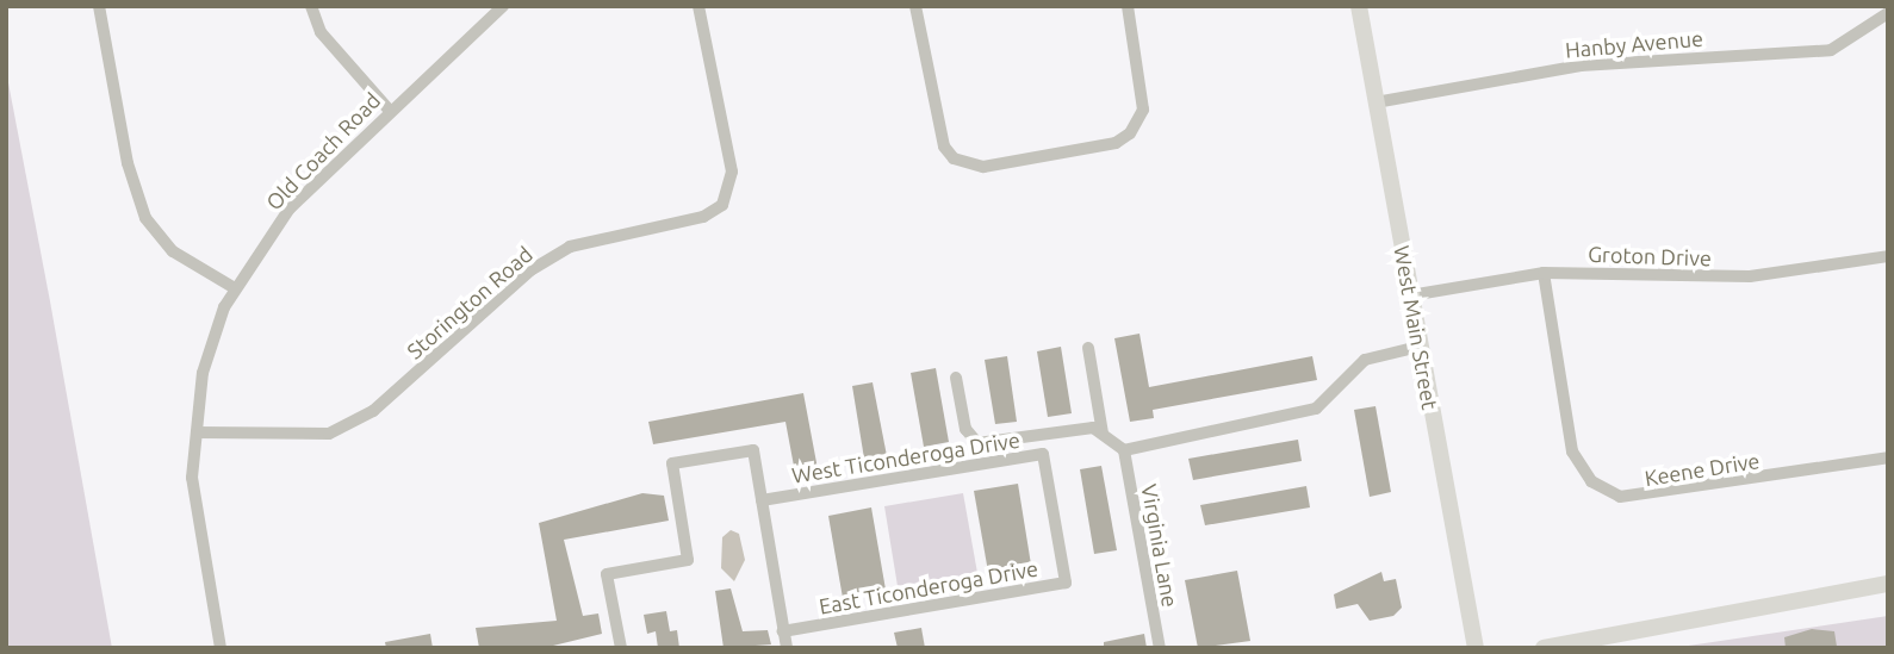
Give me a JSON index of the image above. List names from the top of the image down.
{
  "streets": {
    "main road": ["West Main Street"],
    "street": [
      "Hanby Avenue",
      "Old Coach Road",
      "Groton Drive",
      "Storington Road",
      "West Ticonderoga Drive",
      "Keene Drive",
      "Virginia Lane",
      "East Ticonderoga Drive"
    ]
  },
  "crossings": [
    ["Hanby Avenue", "West Main Street"],
    ["Old Coach Road", "Storington Road"],
    ["Groton Drive", "West Main Street"],
    ["Groton Drive", "Keene Drive"],
    ["West Ticonderoga Drive", "East Ticonderoga Drive"]
  ]
}
